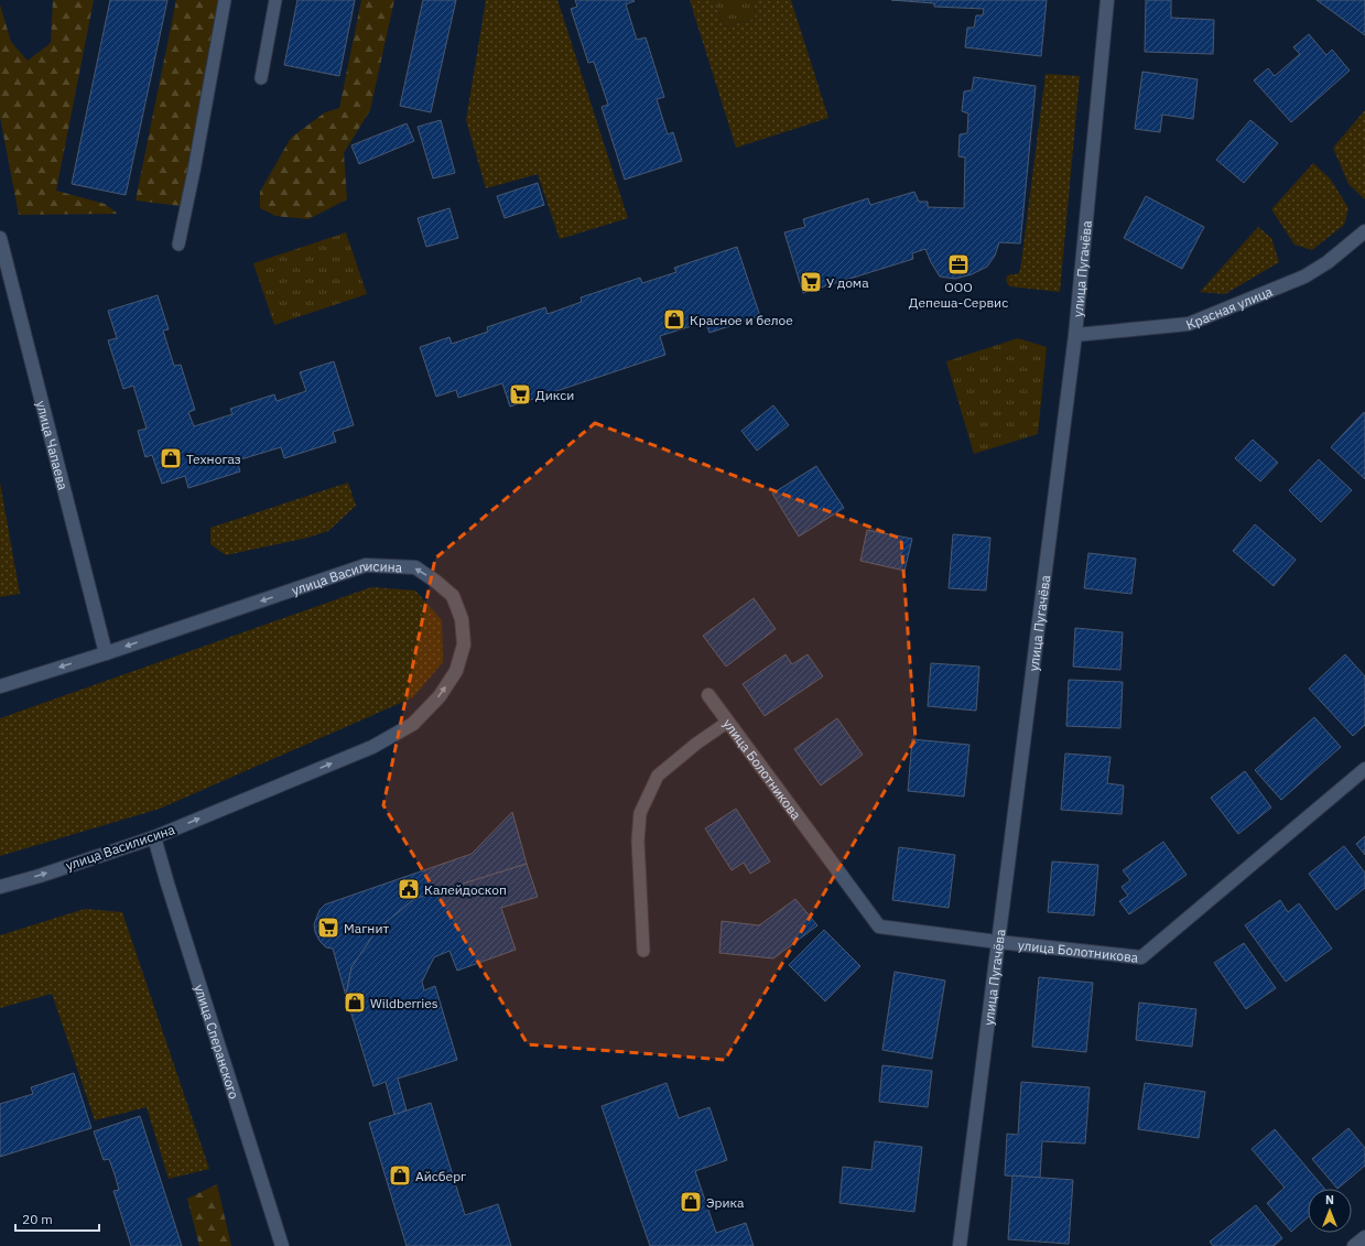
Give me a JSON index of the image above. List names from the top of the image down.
{
  "streets": {
    "street": [
      "улица Пугачёва",
      "Красная улица",
      "улица Чапаева",
      "улица Василисина",
      "улица Болотникова",
      "улица Сперанского"
    ]
  },
  "crossings": [
    ["улица Пугачёва", "Красная улица"],
    ["улица Пугачёва", "улица Болотникова"],
    ["улица Чапаева", "улица Василисина"],
    ["улица Василисина", "улица Сперанского"]
  ],
  "places": {
    "office": ["ООО Депеша-Сервис"],
    "supermarket": ["У дома", "Дикси", "Магнит"],
    "shop": [
      "Красное и белое",
      "Техногаз",
      "Wildberries",
      "Айсберг",
      "Эрика"
    ],
    "public building": ["Калейдоскоп"]
  },
  "scale_bar": "20 m",
  "north": "top"
}
